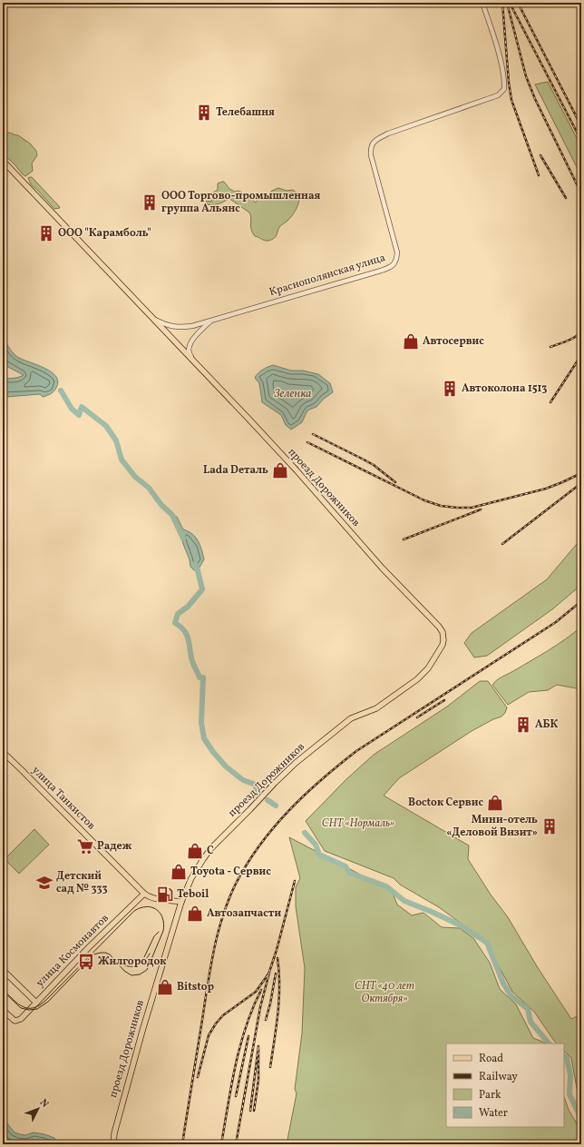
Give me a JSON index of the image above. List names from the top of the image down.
{
  "streets": {
    "main road": [
      "Краснополянская улица",
      "проезд Дорожников",
      "улица Танкистов",
      "улица Космонавтов"
    ]
  },
  "crossings": [
    ["Краснополянская улица", "проезд Дорожников"],
    ["проезд Дорожников", "улица Танкистов"],
    ["улица Танкистов", "улица Космонавтов"]
  ],
  "water": ["Зеленка"],
  "parks": ["СНТ «Нормаль»", "СНТ «40 лет Октября»"],
  "places": {
    "building": [
      "Телебашня",
      "ООО Торгово-промышленная группа Альянс",
      "ООО \"Карамболь\"",
      "Автоколона 1513",
      "АБК",
      "Мини-отель «Деловой Визит»"
    ],
    "shop": [
      "Автосервис",
      "Lada Dеталь",
      "Восtок Сервис",
      "С",
      "Toyota - Сервис",
      "Автозапчасти",
      "Bitstop"
    ],
    "supermarket": ["Радеж"],
    "school or university": ["Детский сад № 333"],
    "fuel station": ["Teboil"],
    "bus stop": ["Жилгородок"]
  },
  "legend": [
    "Road",
    "Railway",
    "Park",
    "Water"
  ],
  "north": "top right"
}
